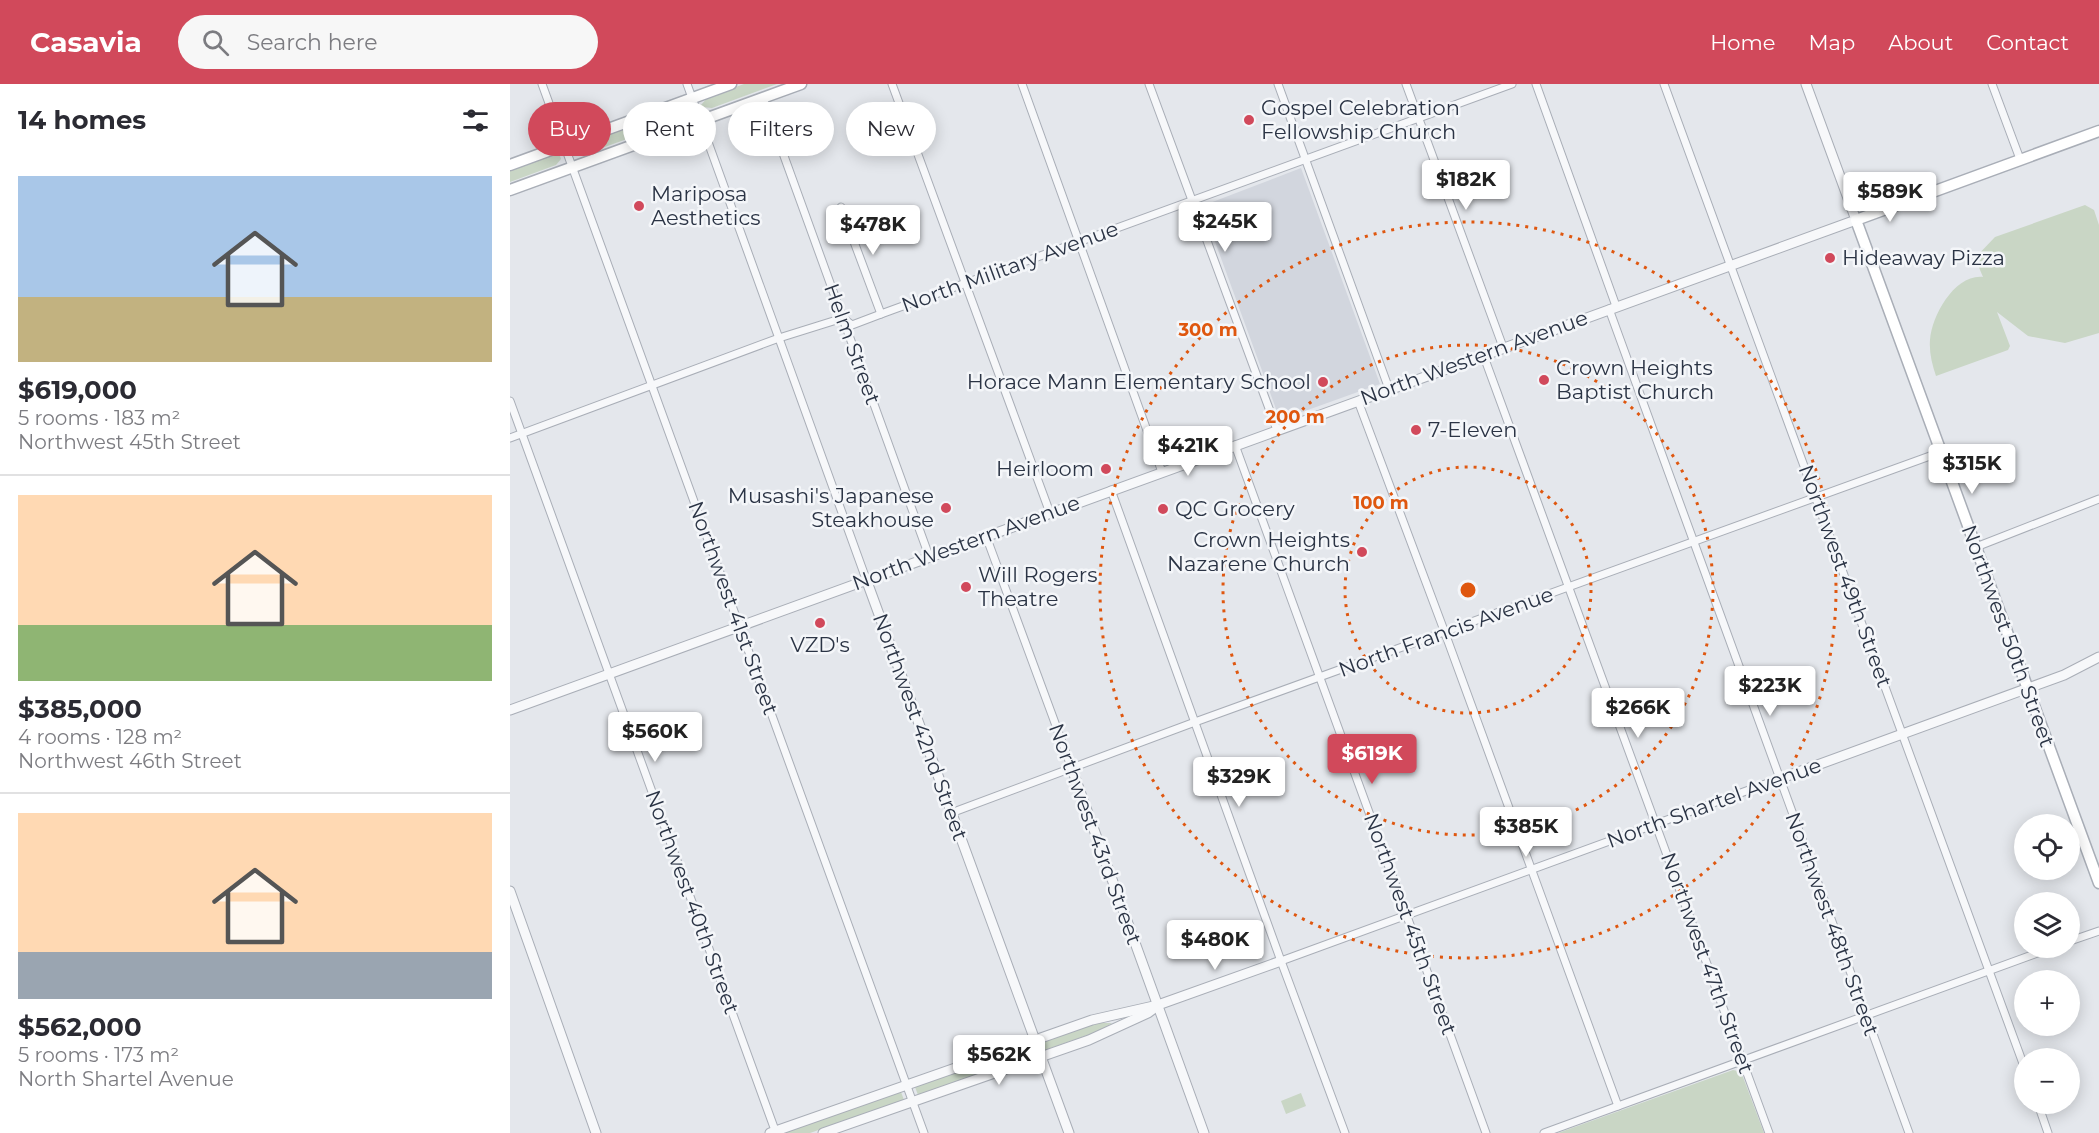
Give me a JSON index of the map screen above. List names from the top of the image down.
{
  "streets": {
    "main road": ["North Western Avenue", "Northwest 50th Street"],
    "street": [
      "North Military Avenue",
      "Helm Street",
      "Northwest 49th Street",
      "Northwest 41st Street",
      "North Francis Avenue",
      "Northwest 42nd Street",
      "North Shartel Avenue",
      "Northwest 43rd Street",
      "Northwest 40th Street",
      "Northwest 45th Street",
      "Northwest 48th Street",
      "Northwest 47th Street"
    ]
  },
  "crossings": [
    ["North Military Avenue", "Helm Street"],
    ["North Military Avenue", "Northwest 41st Street"],
    ["North Military Avenue", "Northwest 42nd Street"],
    ["North Military Avenue", "Northwest 40th Street"],
    ["Helm Street", "North Western Avenue"],
    ["North Western Avenue", "Northwest 49th Street"],
    ["North Western Avenue", "Northwest 41st Street"],
    ["North Western Avenue", "Northwest 50th Street"],
    ["North Western Avenue", "Northwest 42nd Street"],
    ["North Western Avenue", "Northwest 43rd Street"],
    ["North Western Avenue", "Northwest 40th Street"],
    ["North Western Avenue", "Northwest 45th Street"],
    ["North Western Avenue", "Northwest 48th Street"],
    ["North Western Avenue", "Northwest 47th Street"],
    ["Northwest 49th Street", "North Francis Avenue"],
    ["Northwest 49th Street", "North Shartel Avenue"],
    ["Northwest 41st Street", "North Shartel Avenue"],
    ["North Francis Avenue", "Northwest 50th Street"],
    ["North Francis Avenue", "Northwest 42nd Street"],
    ["North Francis Avenue", "Northwest 43rd Street"],
    ["North Francis Avenue", "Northwest 45th Street"],
    ["North Francis Avenue", "Northwest 48th Street"],
    ["North Francis Avenue", "Northwest 47th Street"],
    ["Northwest 50th Street", "North Shartel Avenue"],
    ["Northwest 42nd Street", "North Shartel Avenue"],
    ["North Shartel Avenue", "Northwest 43rd Street"],
    ["North Shartel Avenue", "Northwest 40th Street"],
    ["North Shartel Avenue", "Northwest 45th Street"],
    ["North Shartel Avenue", "Northwest 48th Street"],
    ["North Shartel Avenue", "Northwest 47th Street"]
  ],
  "places": [
    "Gospel Celebration Fellowship Church",
    "Mariposa Aesthetics",
    "Hideaway Pizza",
    "Crown Heights Baptist Church",
    "Horace Mann Elementary School",
    "7-Eleven",
    "Heirloom",
    "Musashi's Japanese Steakhouse",
    "QC Grocery",
    "Crown Heights Nazarene Church",
    "Will Rogers Theatre",
    "VZD's"
  ],
  "page": {
    "header": "Casavia",
    "search": "Search here",
    "nav": [
      "Home",
      "Map",
      "About",
      "Contact"
    ],
    "heading": "14 homes",
    "chip": [
      "Buy",
      "Rent",
      "Filters",
      "New"
    ],
    "list": [
      {
        "name": "$619,000",
        "note": "5 rooms · 183 m² · Northwest 45th Street"
      },
      {
        "name": "$385,000",
        "note": "4 rooms · 128 m² · Northwest 46th Street"
      },
      {
        "name": "$562,000",
        "note": "5 rooms · 173 m² · North Shartel Avenue"
      }
    ],
    "price": [
      "$182K",
      "$589K",
      "$245K",
      "$478K",
      "$421K",
      "$315K",
      "$223K",
      "$266K",
      "$560K",
      "$619K",
      "$329K",
      "$385K",
      "$480K",
      "$562K"
    ],
    "map_buttons": ["+", "−"]
  },
  "rings": ["300 m", "200 m", "100 m"]
}
